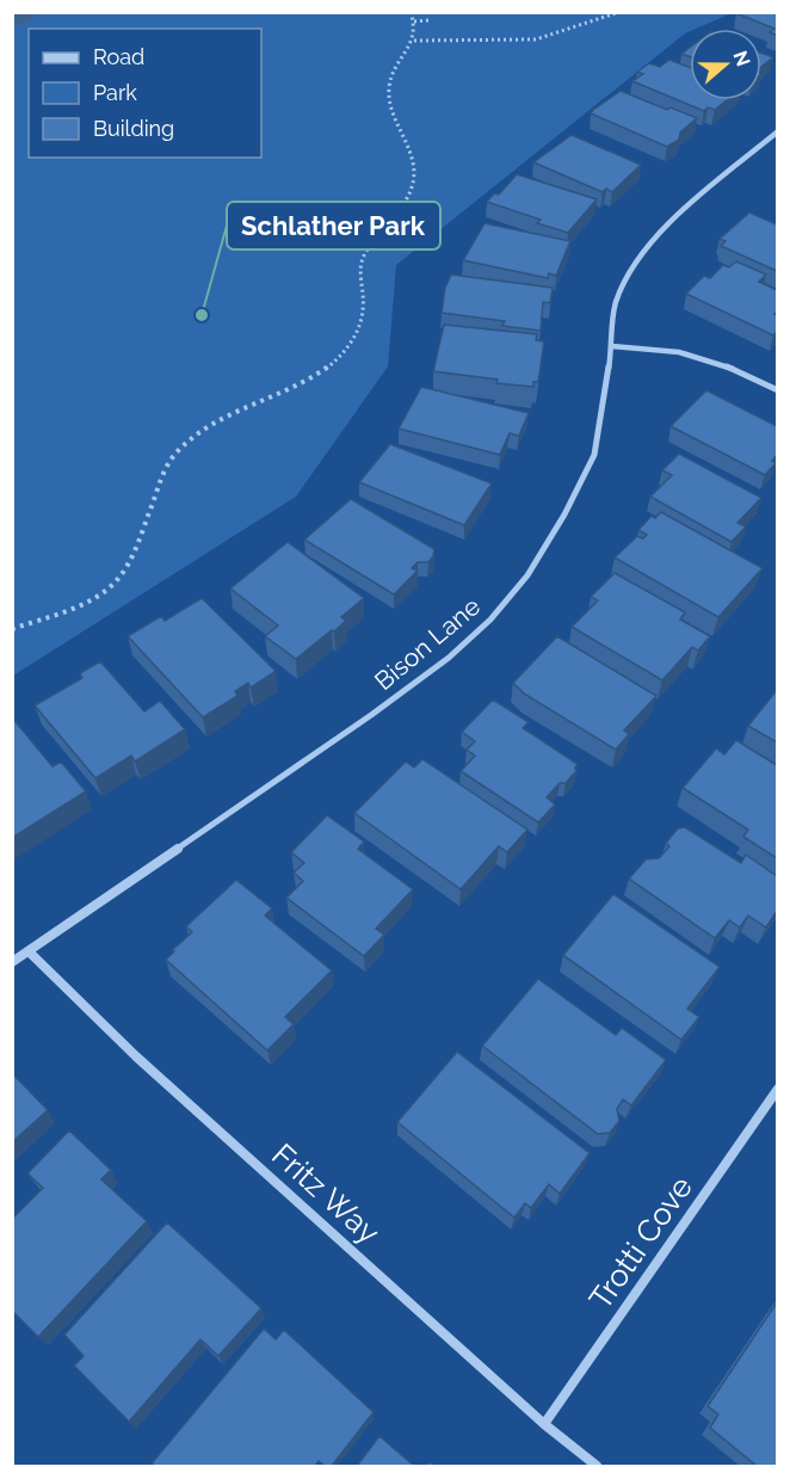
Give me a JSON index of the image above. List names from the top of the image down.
{
  "streets": {
    "street": ["Bison Lane", "Fritz Way", "Trotti Cove"]
  },
  "crossings": [
    ["Bison Lane", "Fritz Way"],
    ["Fritz Way", "Trotti Cove"]
  ],
  "places": ["Schlather Park"],
  "legend": ["Road", "Park", "Building"],
  "north": "right"
}
